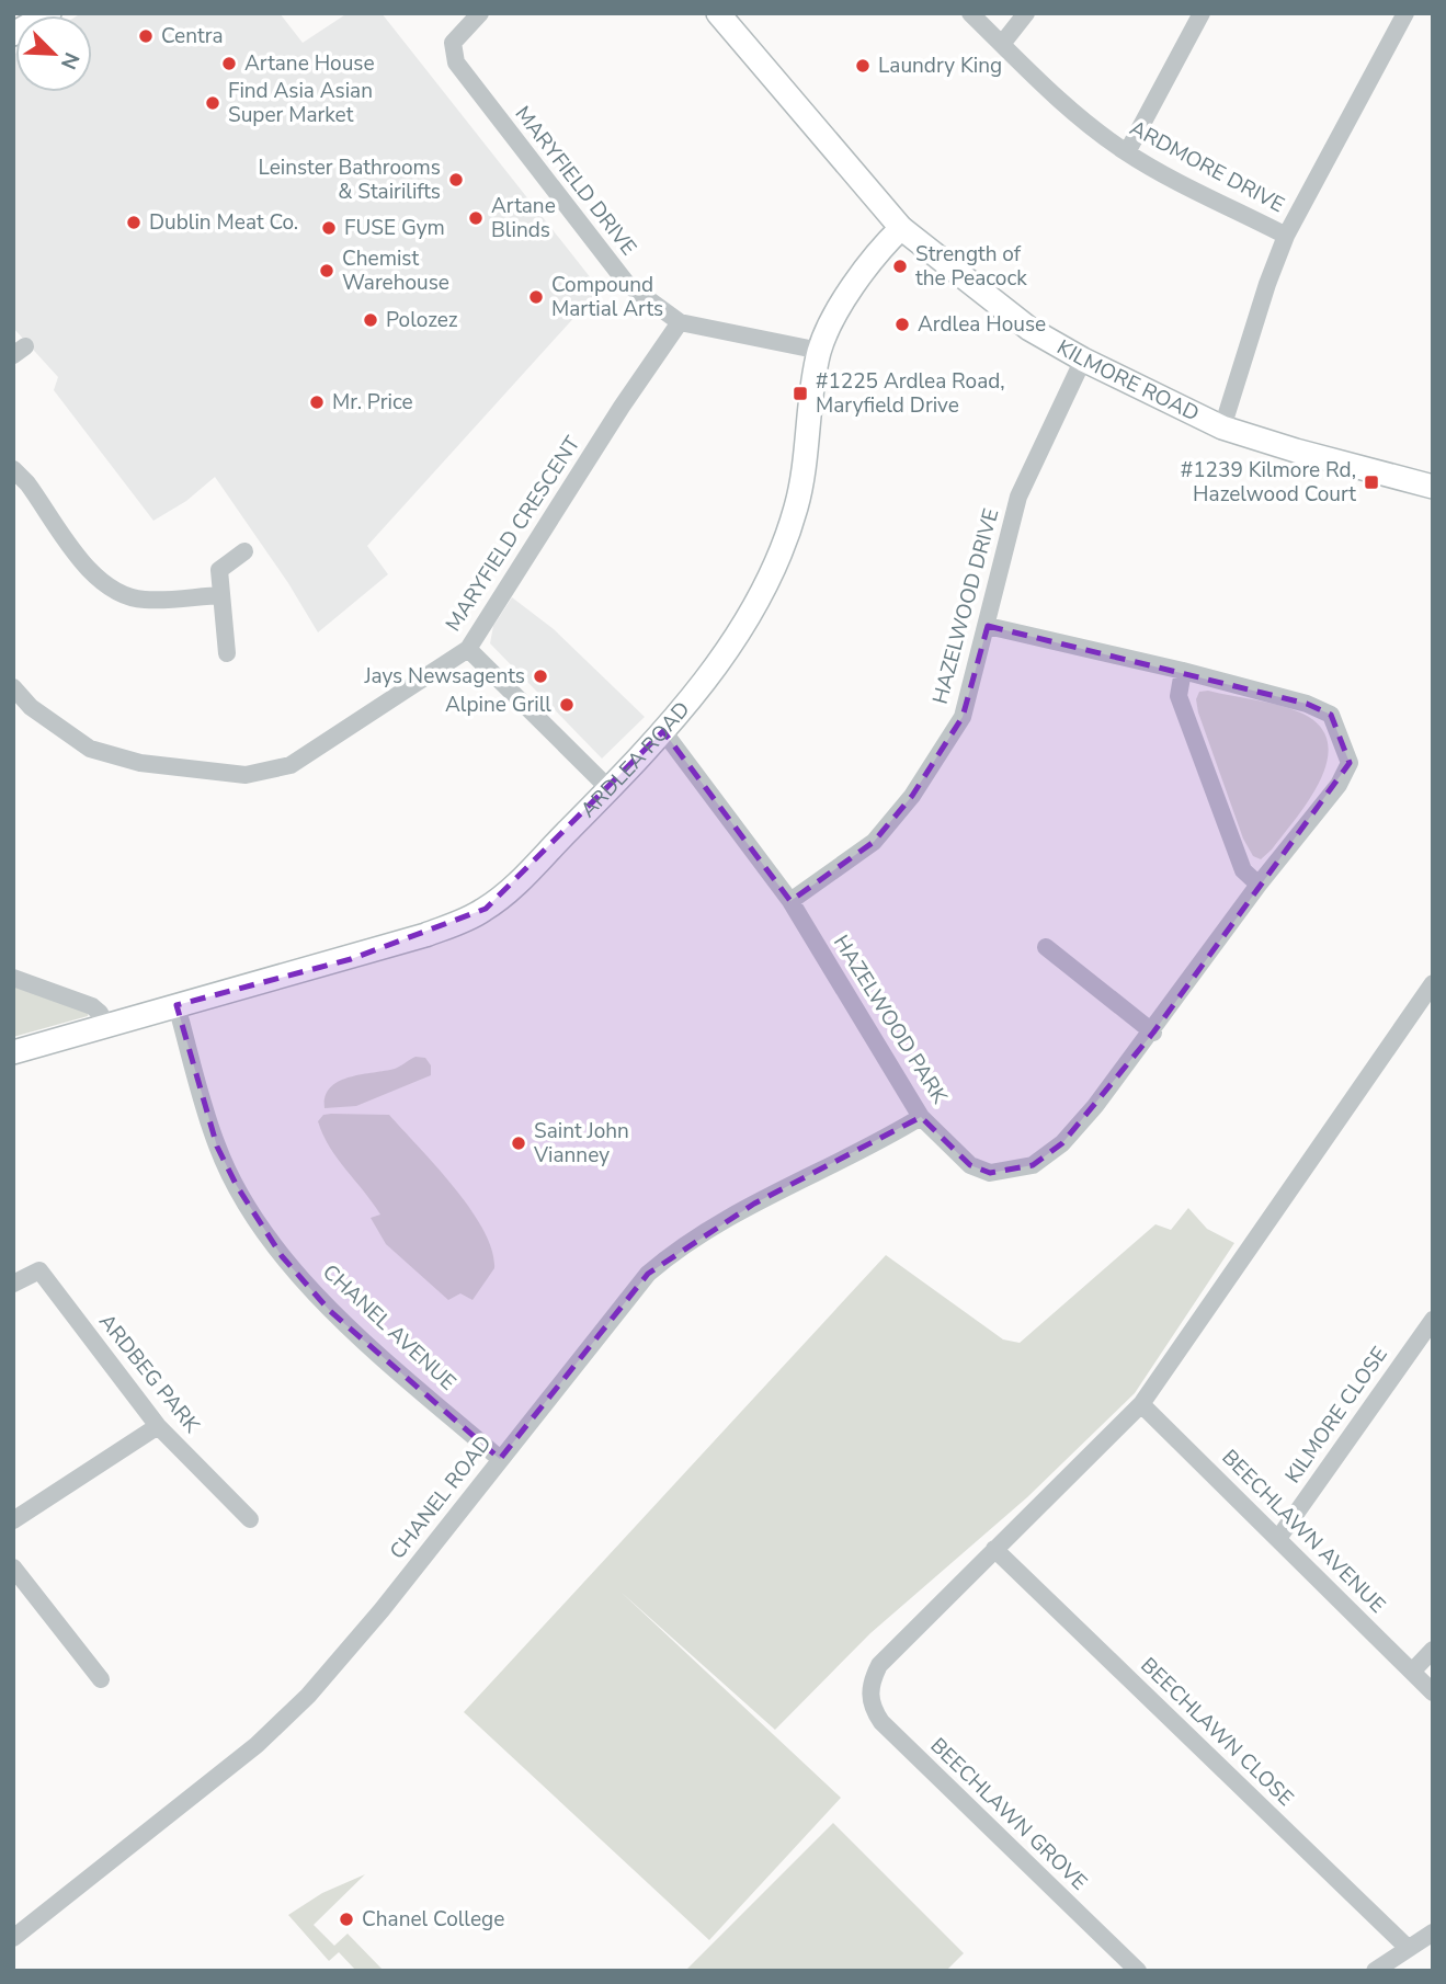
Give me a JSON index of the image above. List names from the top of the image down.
{
  "streets": {
    "street": [
      "ARDMORE DRIVE",
      "MARYFIELD DRIVE",
      "KILMORE ROAD",
      "MARYFIELD CRESCENT",
      "HAZELWOOD DRIVE",
      "ARDLEA ROAD",
      "HAZELWOOD PARK",
      "CHANEL AVENUE",
      "ARDBEG PARK",
      "KILMORE CLOSE",
      "CHANEL ROAD",
      "BEECHLAWN AVENUE",
      "BEECHLAWN CLOSE",
      "BEECHLAWN GROVE"
    ]
  },
  "crossings": [
    ["ARDMORE DRIVE", "KILMORE ROAD"],
    ["MARYFIELD DRIVE", "MARYFIELD CRESCENT"],
    ["MARYFIELD DRIVE", "ARDLEA ROAD"],
    ["KILMORE ROAD", "HAZELWOOD DRIVE"],
    ["KILMORE ROAD", "ARDLEA ROAD"],
    ["HAZELWOOD DRIVE", "HAZELWOOD PARK"],
    ["ARDLEA ROAD", "HAZELWOOD PARK"],
    ["ARDLEA ROAD", "CHANEL AVENUE"],
    ["HAZELWOOD PARK", "CHANEL ROAD"],
    ["CHANEL AVENUE", "CHANEL ROAD"],
    ["KILMORE CLOSE", "BEECHLAWN AVENUE"],
    ["BEECHLAWN CLOSE", "BEECHLAWN GROVE"]
  ],
  "places": {
    "other": [
      "Centra",
      "Artane House",
      "Laundry King",
      "Find Asia Asian Super Market",
      "Leinster Bathrooms & Stairilifts",
      "Artane Blinds",
      "Dublin Meat Co.",
      "FUSE Gym",
      "Strength of the Peacock",
      "Chemist Warehouse",
      "Compound Martial Arts",
      "Polozez",
      "Ardlea House",
      "Mr. Price",
      "Jays Newsagents",
      "Alpine Grill",
      "Saint John Vianney",
      "Chanel College"
    ],
    "transit": ["#1225 Ardlea Road, Maryfield Drive", "#1239 Kilmore Rd, Hazelwood Court"]
  },
  "north": "bottom right"
}
